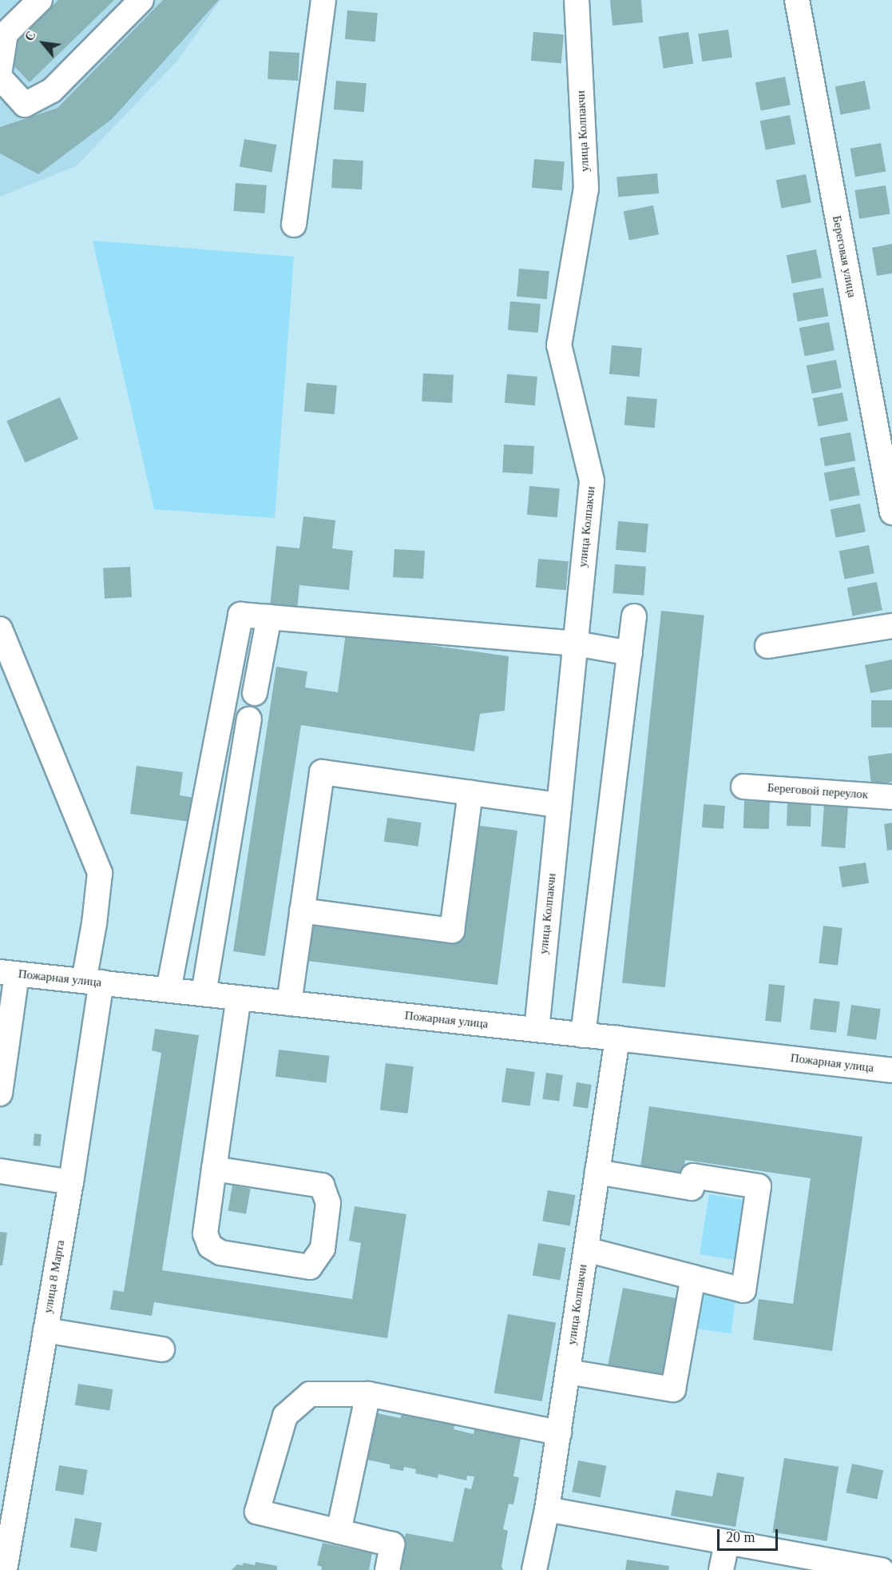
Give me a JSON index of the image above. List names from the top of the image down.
{
  "streets": {
    "street": [
      "улица Колпакчи",
      "Береговая улица",
      "Береговой переулок",
      "Пожарная улица",
      "улица 8 Марта"
    ]
  },
  "crossings": [
    ["улица Колпакчи", "Пожарная улица"],
    ["Пожарная улица", "улица 8 Марта"]
  ],
  "scale_bar": "20 m",
  "north": "top left"
}
